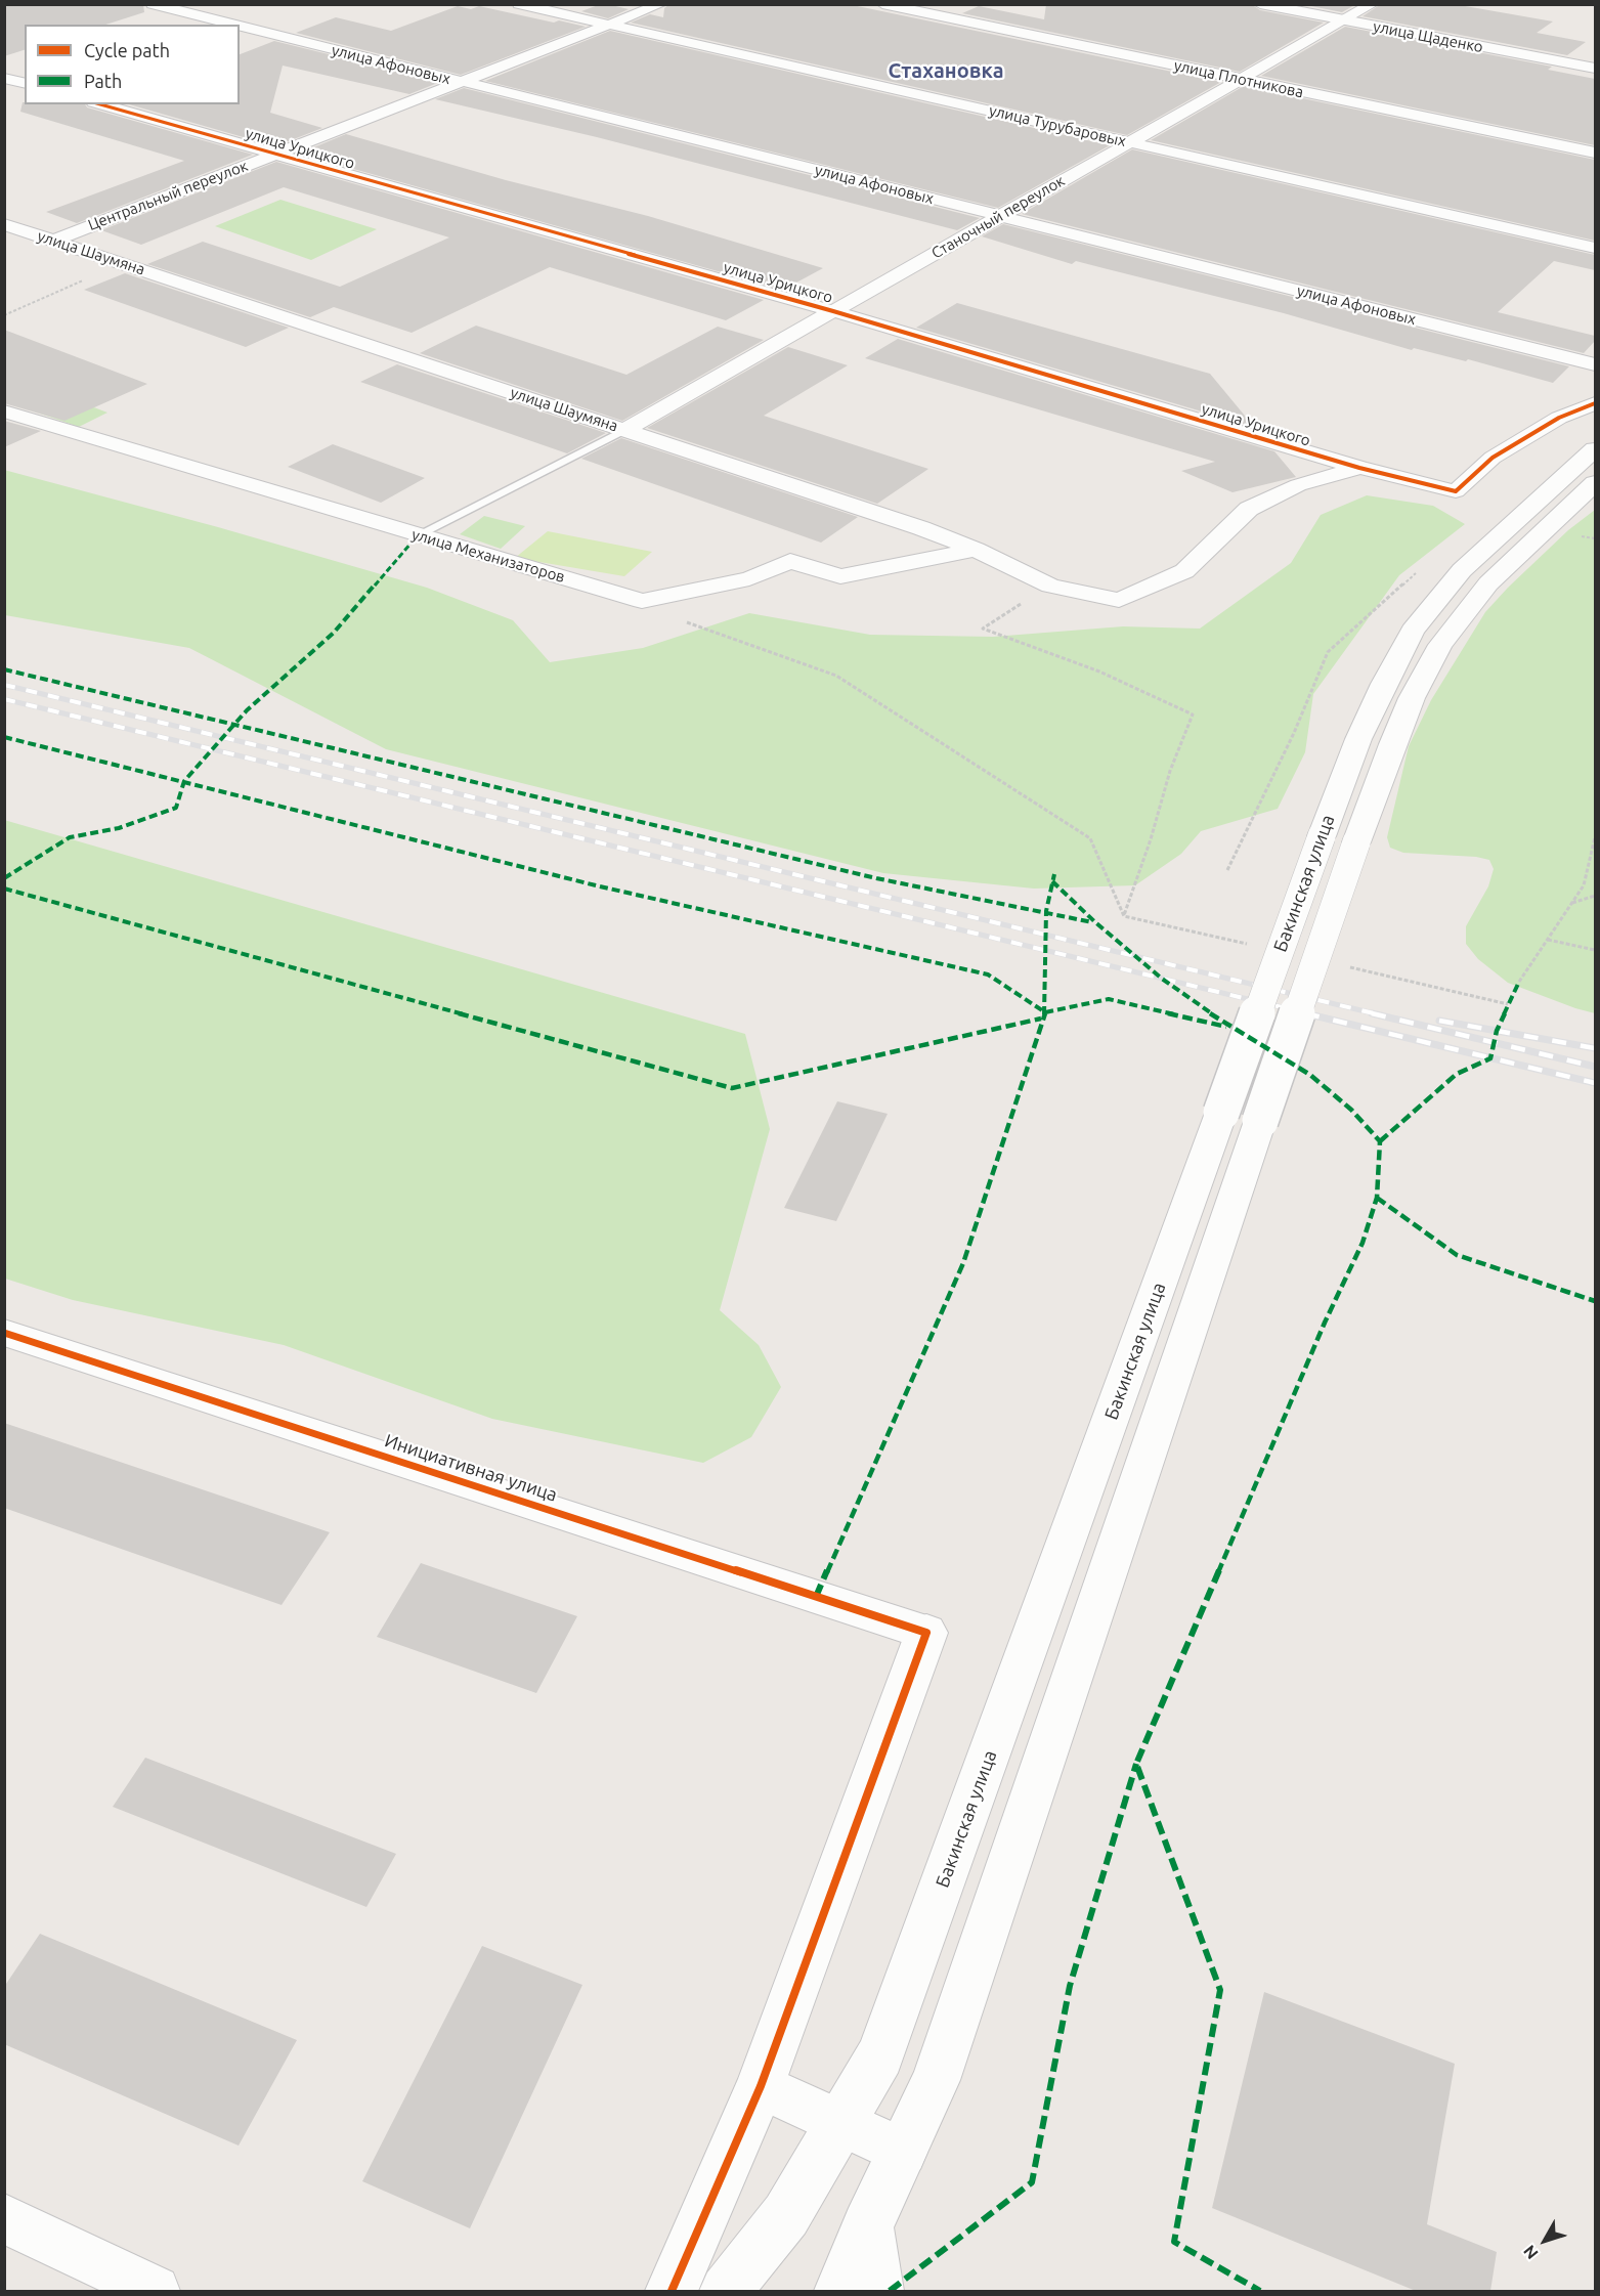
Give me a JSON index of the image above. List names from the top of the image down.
{
  "streets": {
    "main road": ["улица Щаденко", "Бакинская улица"],
    "street": [
      "улица Афоновых",
      "улица Плотникова",
      "улица Турубаровых",
      "улица Урицкого",
      "Центральный переулок",
      "Станочный переулок",
      "улица Шаумяна",
      "улица Механизаторов",
      "Инициативная улица"
    ]
  },
  "crossings": [
    ["улица Щаденко", "Станочный переулок"],
    ["улица Афоновых", "Центральный переулок"],
    ["улица Афоновых", "Станочный переулок"],
    ["улица Плотникова", "Станочный переулок"],
    ["улица Турубаровых", "Центральный переулок"],
    ["улица Турубаровых", "Станочный переулок"],
    ["улица Урицкого", "Центральный переулок"],
    ["улица Урицкого", "Станочный переулок"],
    ["улица Урицкого", "улица Шаумяна"],
    ["Центральный переулок", "улица Шаумяна"],
    ["Станочный переулок", "улица Шаумяна"],
    ["улица Шаумяна", "улица Механизаторов"]
  ],
  "districts": ["Стахановка"],
  "legend": ["Cycle path", "Path"],
  "north": "bottom left"
}
